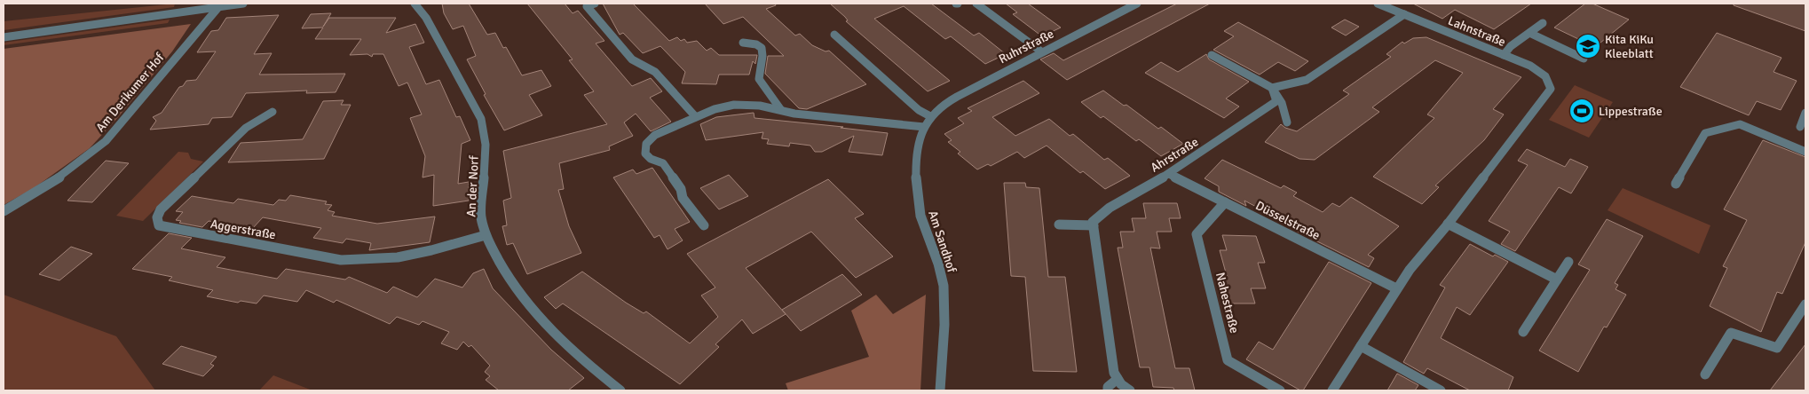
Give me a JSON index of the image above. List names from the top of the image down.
{
  "streets": {
    "street": [
      "Lahnstraße",
      "Ruhrstraße",
      "Am Derikumer Hof",
      "Ahrstraße",
      "An der Norf",
      "Düsselstraße",
      "Aggerstraße",
      "Am Sandhof",
      "Nahestraße"
    ]
  },
  "crossings": [
    ["Ruhrstraße", "Am Sandhof"],
    ["Ahrstraße", "Düsselstraße"],
    ["An der Norf", "Aggerstraße"],
    ["Düsselstraße", "Nahestraße"]
  ],
  "places": {
    "school or university": ["Kita KiKu Kleeblatt"],
    "sports": ["Lippestraße"]
  }
}
